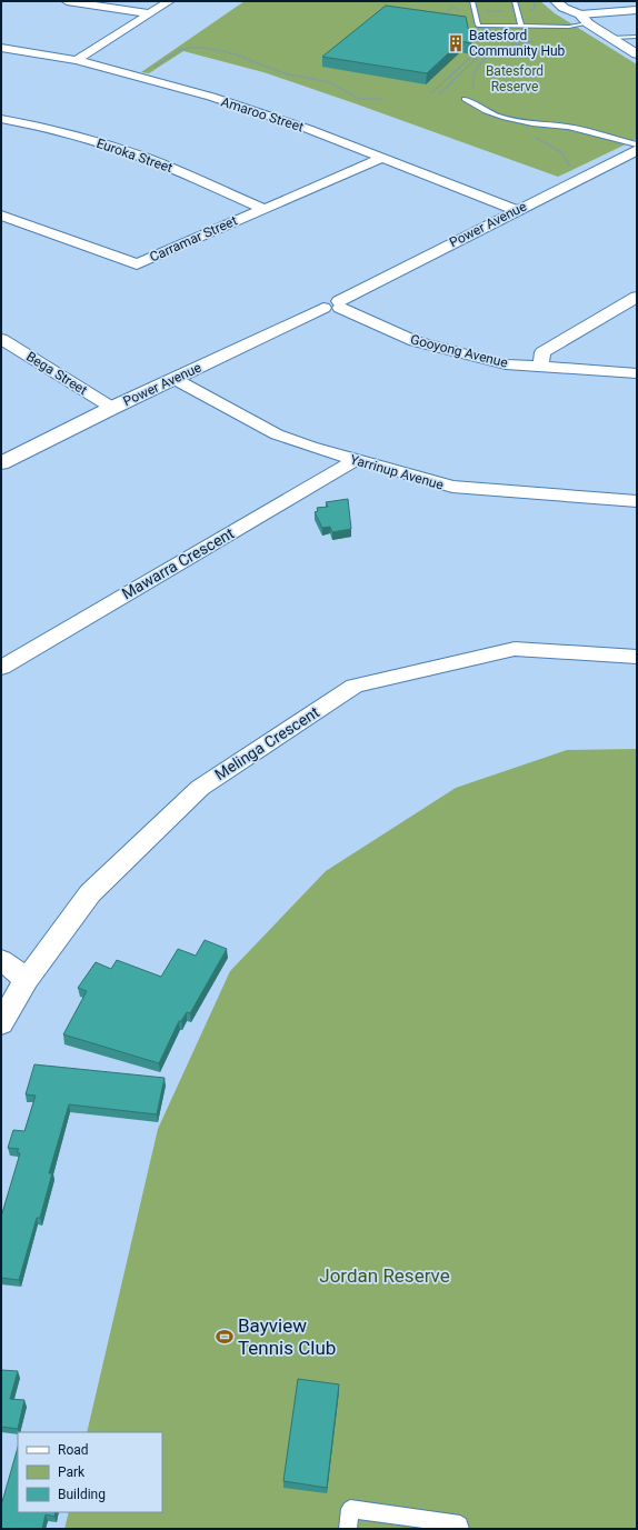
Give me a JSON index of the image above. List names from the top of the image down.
{
  "streets": {
    "street": [
      "Amaroo Street",
      "Euroka Street",
      "Power Avenue",
      "Carramar Street",
      "Gooyong Avenue",
      "Bega Street",
      "Yarrinup Avenue",
      "Mawarra Crescent",
      "Melinga Crescent"
    ]
  },
  "crossings": [
    ["Amaroo Street", "Power Avenue"],
    ["Amaroo Street", "Carramar Street"],
    ["Euroka Street", "Carramar Street"],
    ["Power Avenue", "Gooyong Avenue"],
    ["Power Avenue", "Bega Street"],
    ["Power Avenue", "Yarrinup Avenue"],
    ["Yarrinup Avenue", "Mawarra Crescent"]
  ],
  "parks": ["Batesford Reserve", "Jordan Reserve"],
  "places": {
    "building": ["Batesford Community Hub"],
    "sports": ["Bayview Tennis Club"]
  },
  "legend": ["Road", "Park", "Building"]
}
